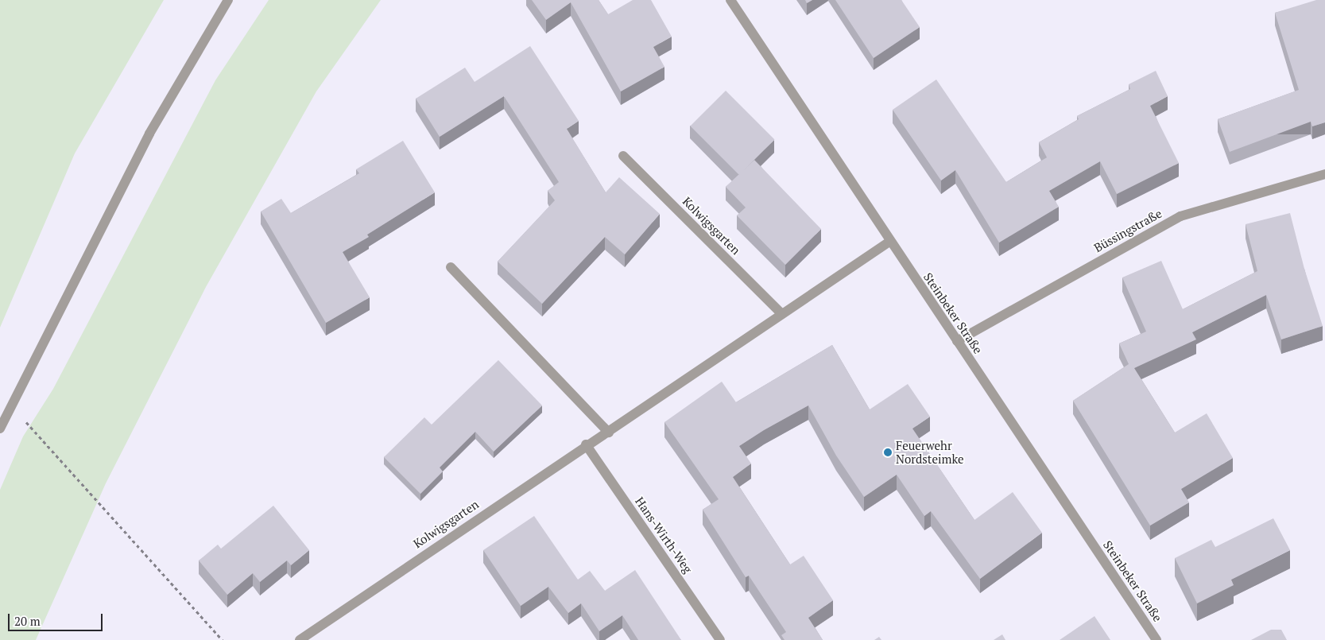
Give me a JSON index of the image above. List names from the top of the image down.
{
  "streets": {
    "street": [
      "Kolwigsgarten",
      "Büssingstraße",
      "Steinbeker Straße",
      "Hans-Wirth-Weg"
    ]
  },
  "crossings": [
    ["Kolwigsgarten", "Steinbeker Straße"],
    ["Kolwigsgarten", "Hans-Wirth-Weg"],
    ["Büssingstraße", "Steinbeker Straße"]
  ],
  "places": ["Feuerwehr Nordsteimke"],
  "scale_bar": "20 m"
}
